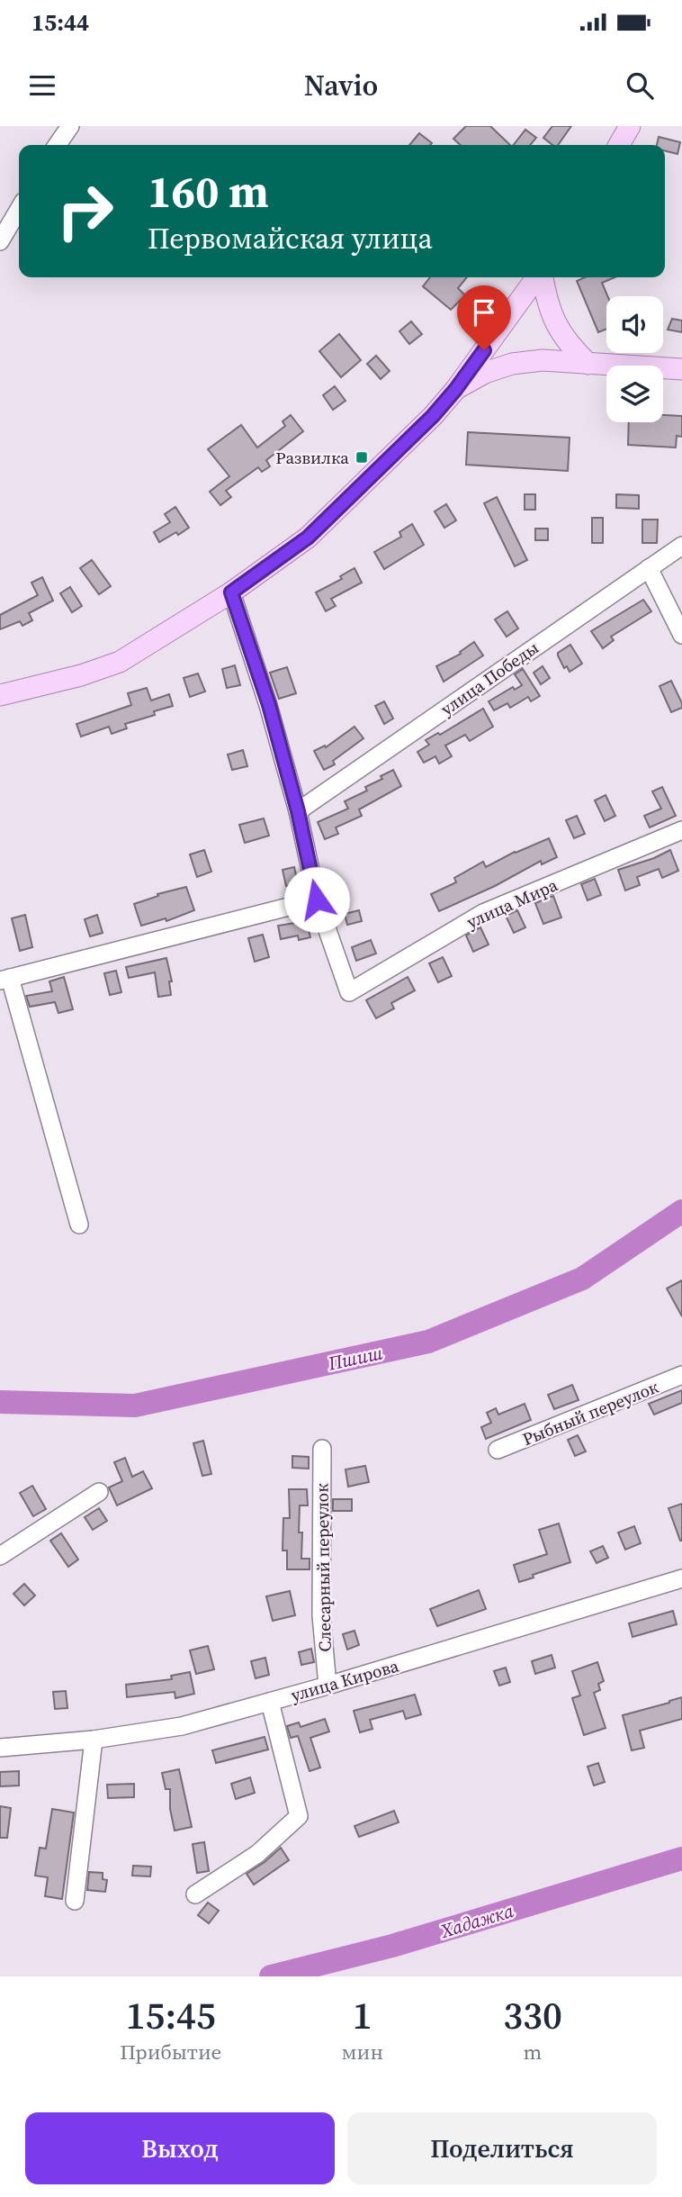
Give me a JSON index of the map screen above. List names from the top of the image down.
{
  "streets": {
    "street": [
      "улица Победы",
      "улица Мира",
      "Рыбный переулок",
      "Слесарный переулок",
      "улица Кирова"
    ]
  },
  "crossings": [
    ["Слесарный переулок", "улица Кирова"]
  ],
  "water": ["Пшиш", "Хадажка"],
  "places": {
    "transit": ["Развилка"]
  },
  "page": {
    "status": "15:44",
    "header": "Navio",
    "turn": ["160 m", "Первомайская улица"],
    "eta": [
      "15:45",
      "Прибытие",
      "1",
      "мин",
      "330",
      "m"
    ],
    "buttons": ["Выход", "Поделиться"]
  }
}
